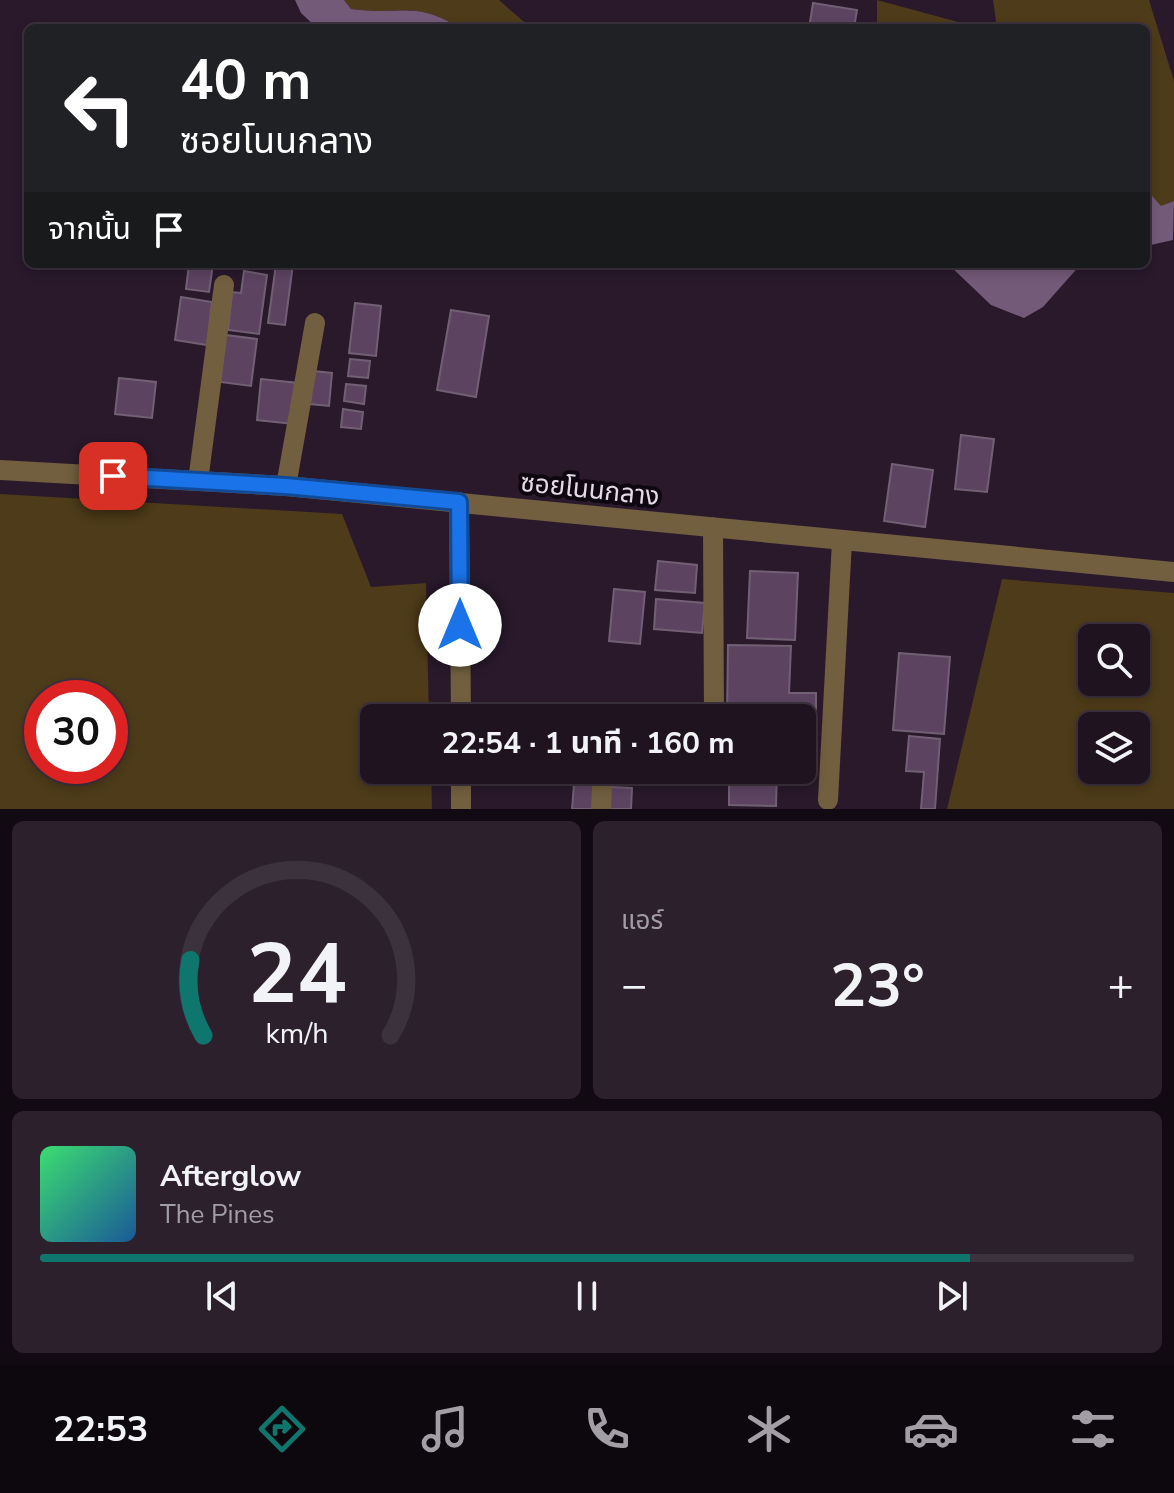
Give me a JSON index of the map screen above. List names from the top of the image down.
{
  "streets": {
    "street": ["ซอยโนนกลาง"]
  },
  "page": {
    "turn": ["40 m", "ซอยโนนกลาง"],
    "then": "จากนั้น",
    "limit": "30",
    "trip": "22:54 · 1 นาที · 160 m",
    "tile": "แอร์",
    "heat": ["−", "23°", "+"],
    "song": ["Afterglow", "The Pines"],
    "tabs": "22:53",
    "gauge": ["24", "km/h"]
  }
}
